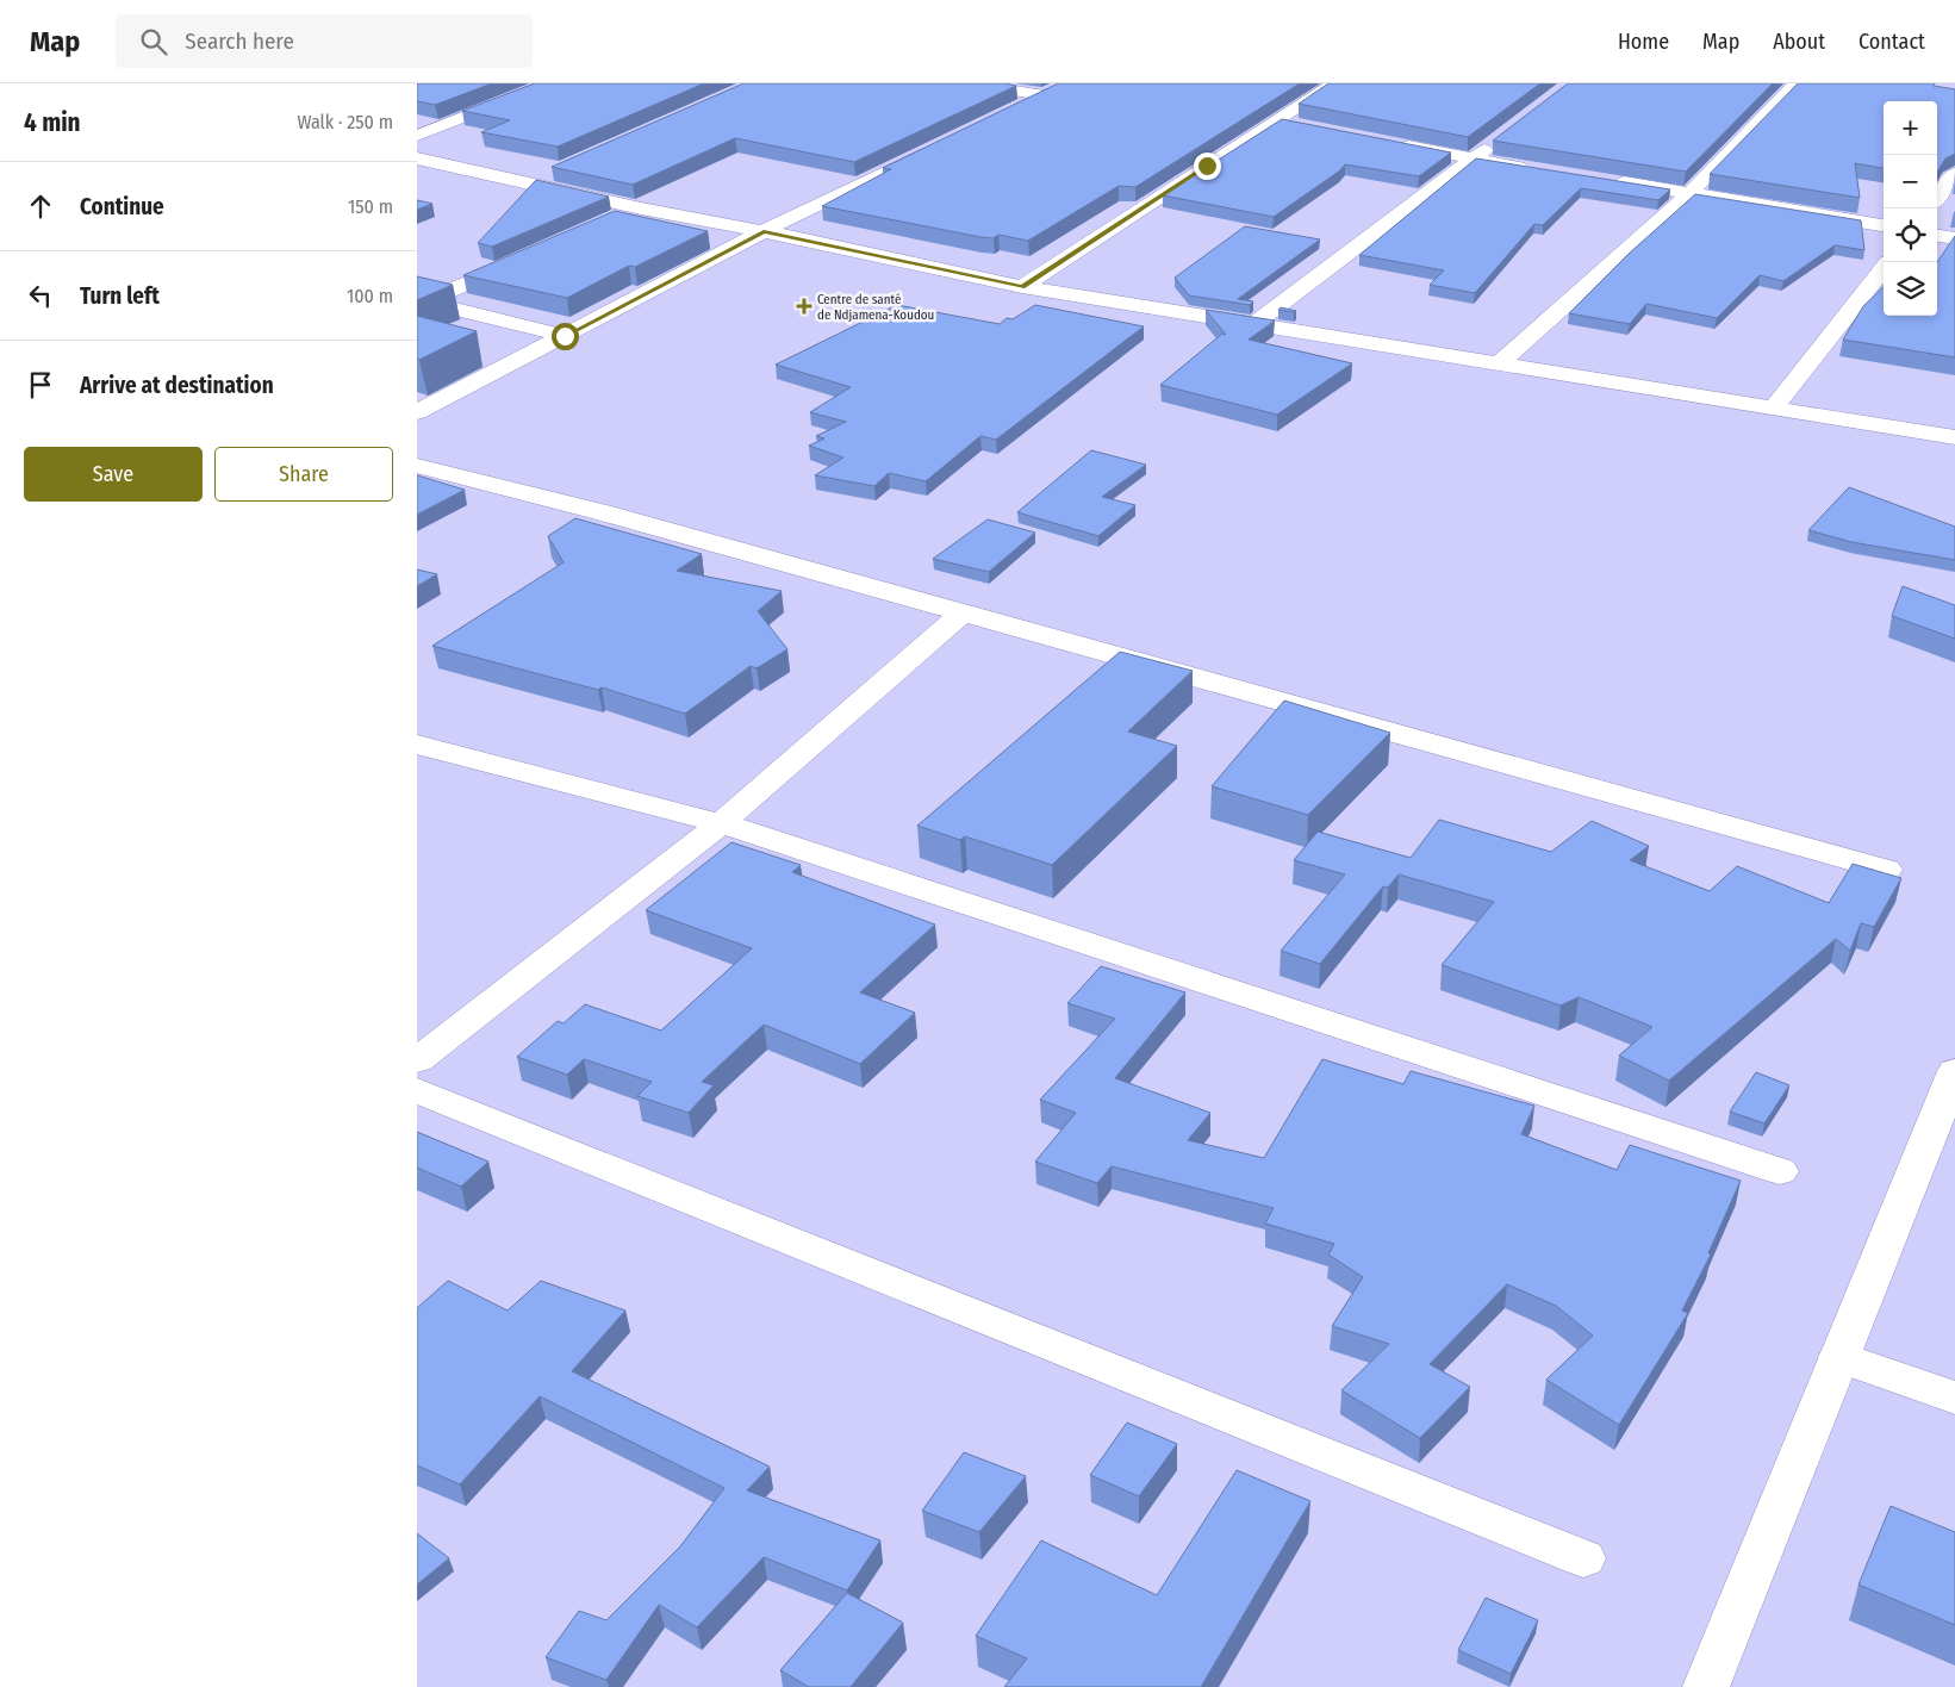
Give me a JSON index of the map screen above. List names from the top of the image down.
{
  "places": {
    "health": ["Centre de santé de Ndjamena-Koudou"]
  },
  "page": {
    "header": "Map",
    "search": "Search here",
    "nav": [
      "Home",
      "Map",
      "About",
      "Contact"
    ],
    "heading": ["4 min", "Walk · 250 m"],
    "map_buttons": ["+", "−"],
    "list": [
      ["Continue", "150 m"],
      ["Turn left", "100 m"],
      "Arrive at destination"
    ],
    "buttons": ["Save", "Share"]
  }
}
